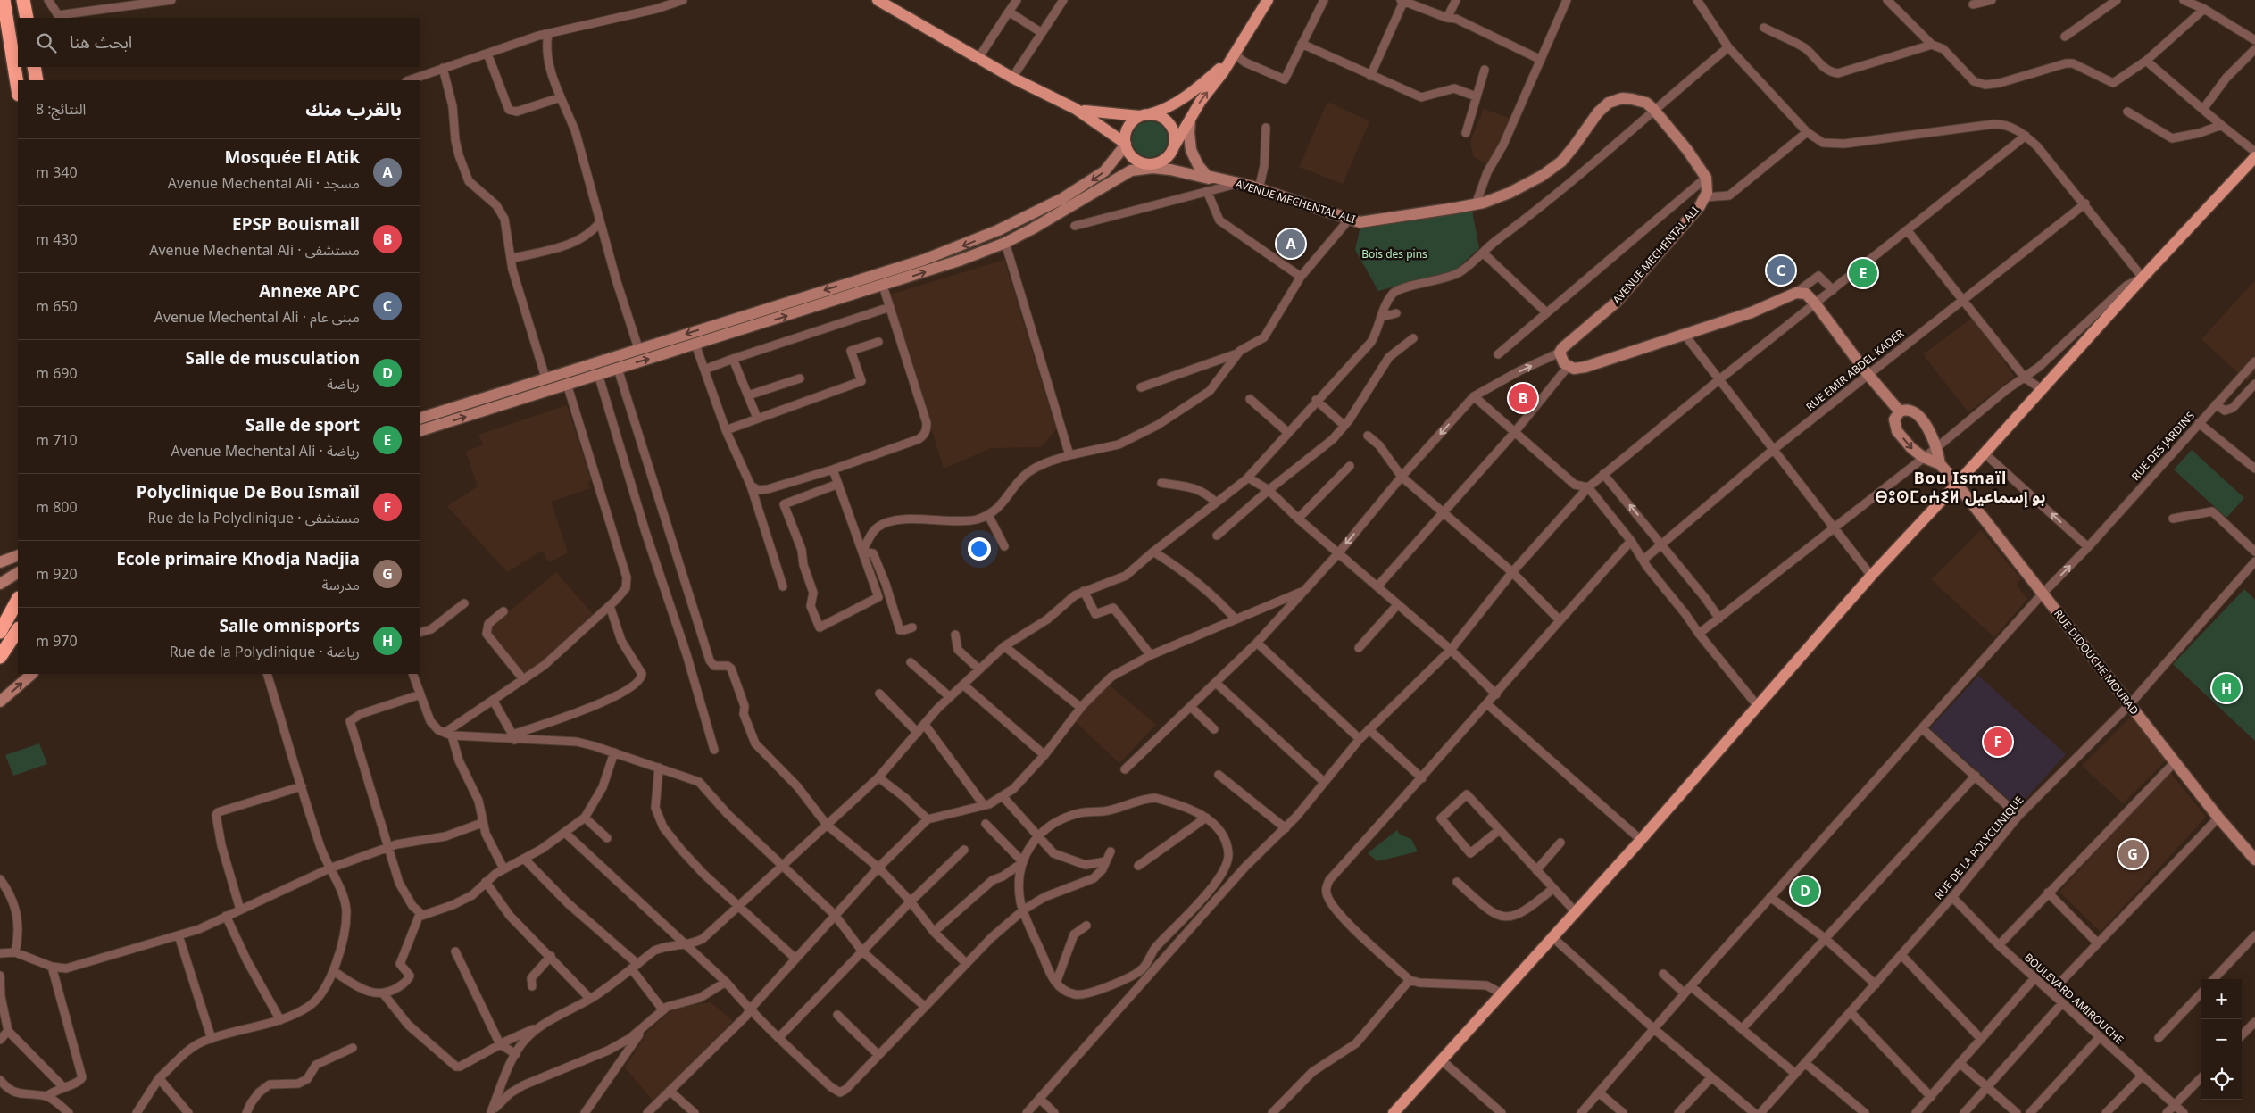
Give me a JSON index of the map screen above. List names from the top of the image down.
{
  "streets": {
    "main road": ["AVENUE MECHENTAL ALI", "RUE DIDOUCHE MOURAD"],
    "street": [
      "RUE EMIR ABDEL KADER",
      "RUE DES JARDINS",
      "RUE DE LA POLYCLINIQUE",
      "BOULEVARD AMIROUCHE"
    ]
  },
  "crossings": [
    ["RUE DES JARDINS", "RUE DIDOUCHE MOURAD"],
    ["RUE DIDOUCHE MOURAD", "RUE DE LA POLYCLINIQUE"],
    ["RUE DE LA POLYCLINIQUE", "BOULEVARD AMIROUCHE"]
  ],
  "districts": ["Bou Ismaïl ⴱⵓⵙⵎⴰⵄⵉⵍ بو إسماعيل"],
  "parks": ["Bois des pins"],
  "page": {
    "search": "ابحث هنا",
    "heading": ["بالقرب منك", "النتائج: 8"],
    "list": [
      {
        "mark": "A",
        "name": "Mosquée El Atik",
        "note": "مسجد · Avenue Mechental Ali",
        "value": "340 m"
      },
      {
        "mark": "B",
        "name": "EPSP Bouismail",
        "note": "مستشفى · Avenue Mechental Ali",
        "value": "430 m"
      },
      {
        "mark": "C",
        "name": "Annexe APC",
        "note": "مبنى عام · Avenue Mechental Ali",
        "value": "650 m"
      },
      {
        "mark": "D",
        "name": "Salle de musculation",
        "note": "رياضة",
        "value": "690 m"
      },
      {
        "mark": "E",
        "name": "Salle de sport",
        "note": "رياضة · Avenue Mechental Ali",
        "value": "710 m"
      },
      {
        "mark": "F",
        "name": "Polyclinique De Bou Ismaïl",
        "note": "مستشفى · Rue de la Polyclinique",
        "value": "800 m"
      },
      {
        "mark": "G",
        "name": "Ecole primaire Khodja Nadjia",
        "note": "مدرسة",
        "value": "920 m"
      },
      {
        "mark": "H",
        "name": "Salle omnisports",
        "note": "رياضة · Rue de la Polyclinique",
        "value": "970 m"
      }
    ],
    "pins": [
      "A",
      "C",
      "E",
      "B",
      "H",
      "F",
      "G",
      "D"
    ],
    "map_buttons": ["+", "−"]
  }
}
